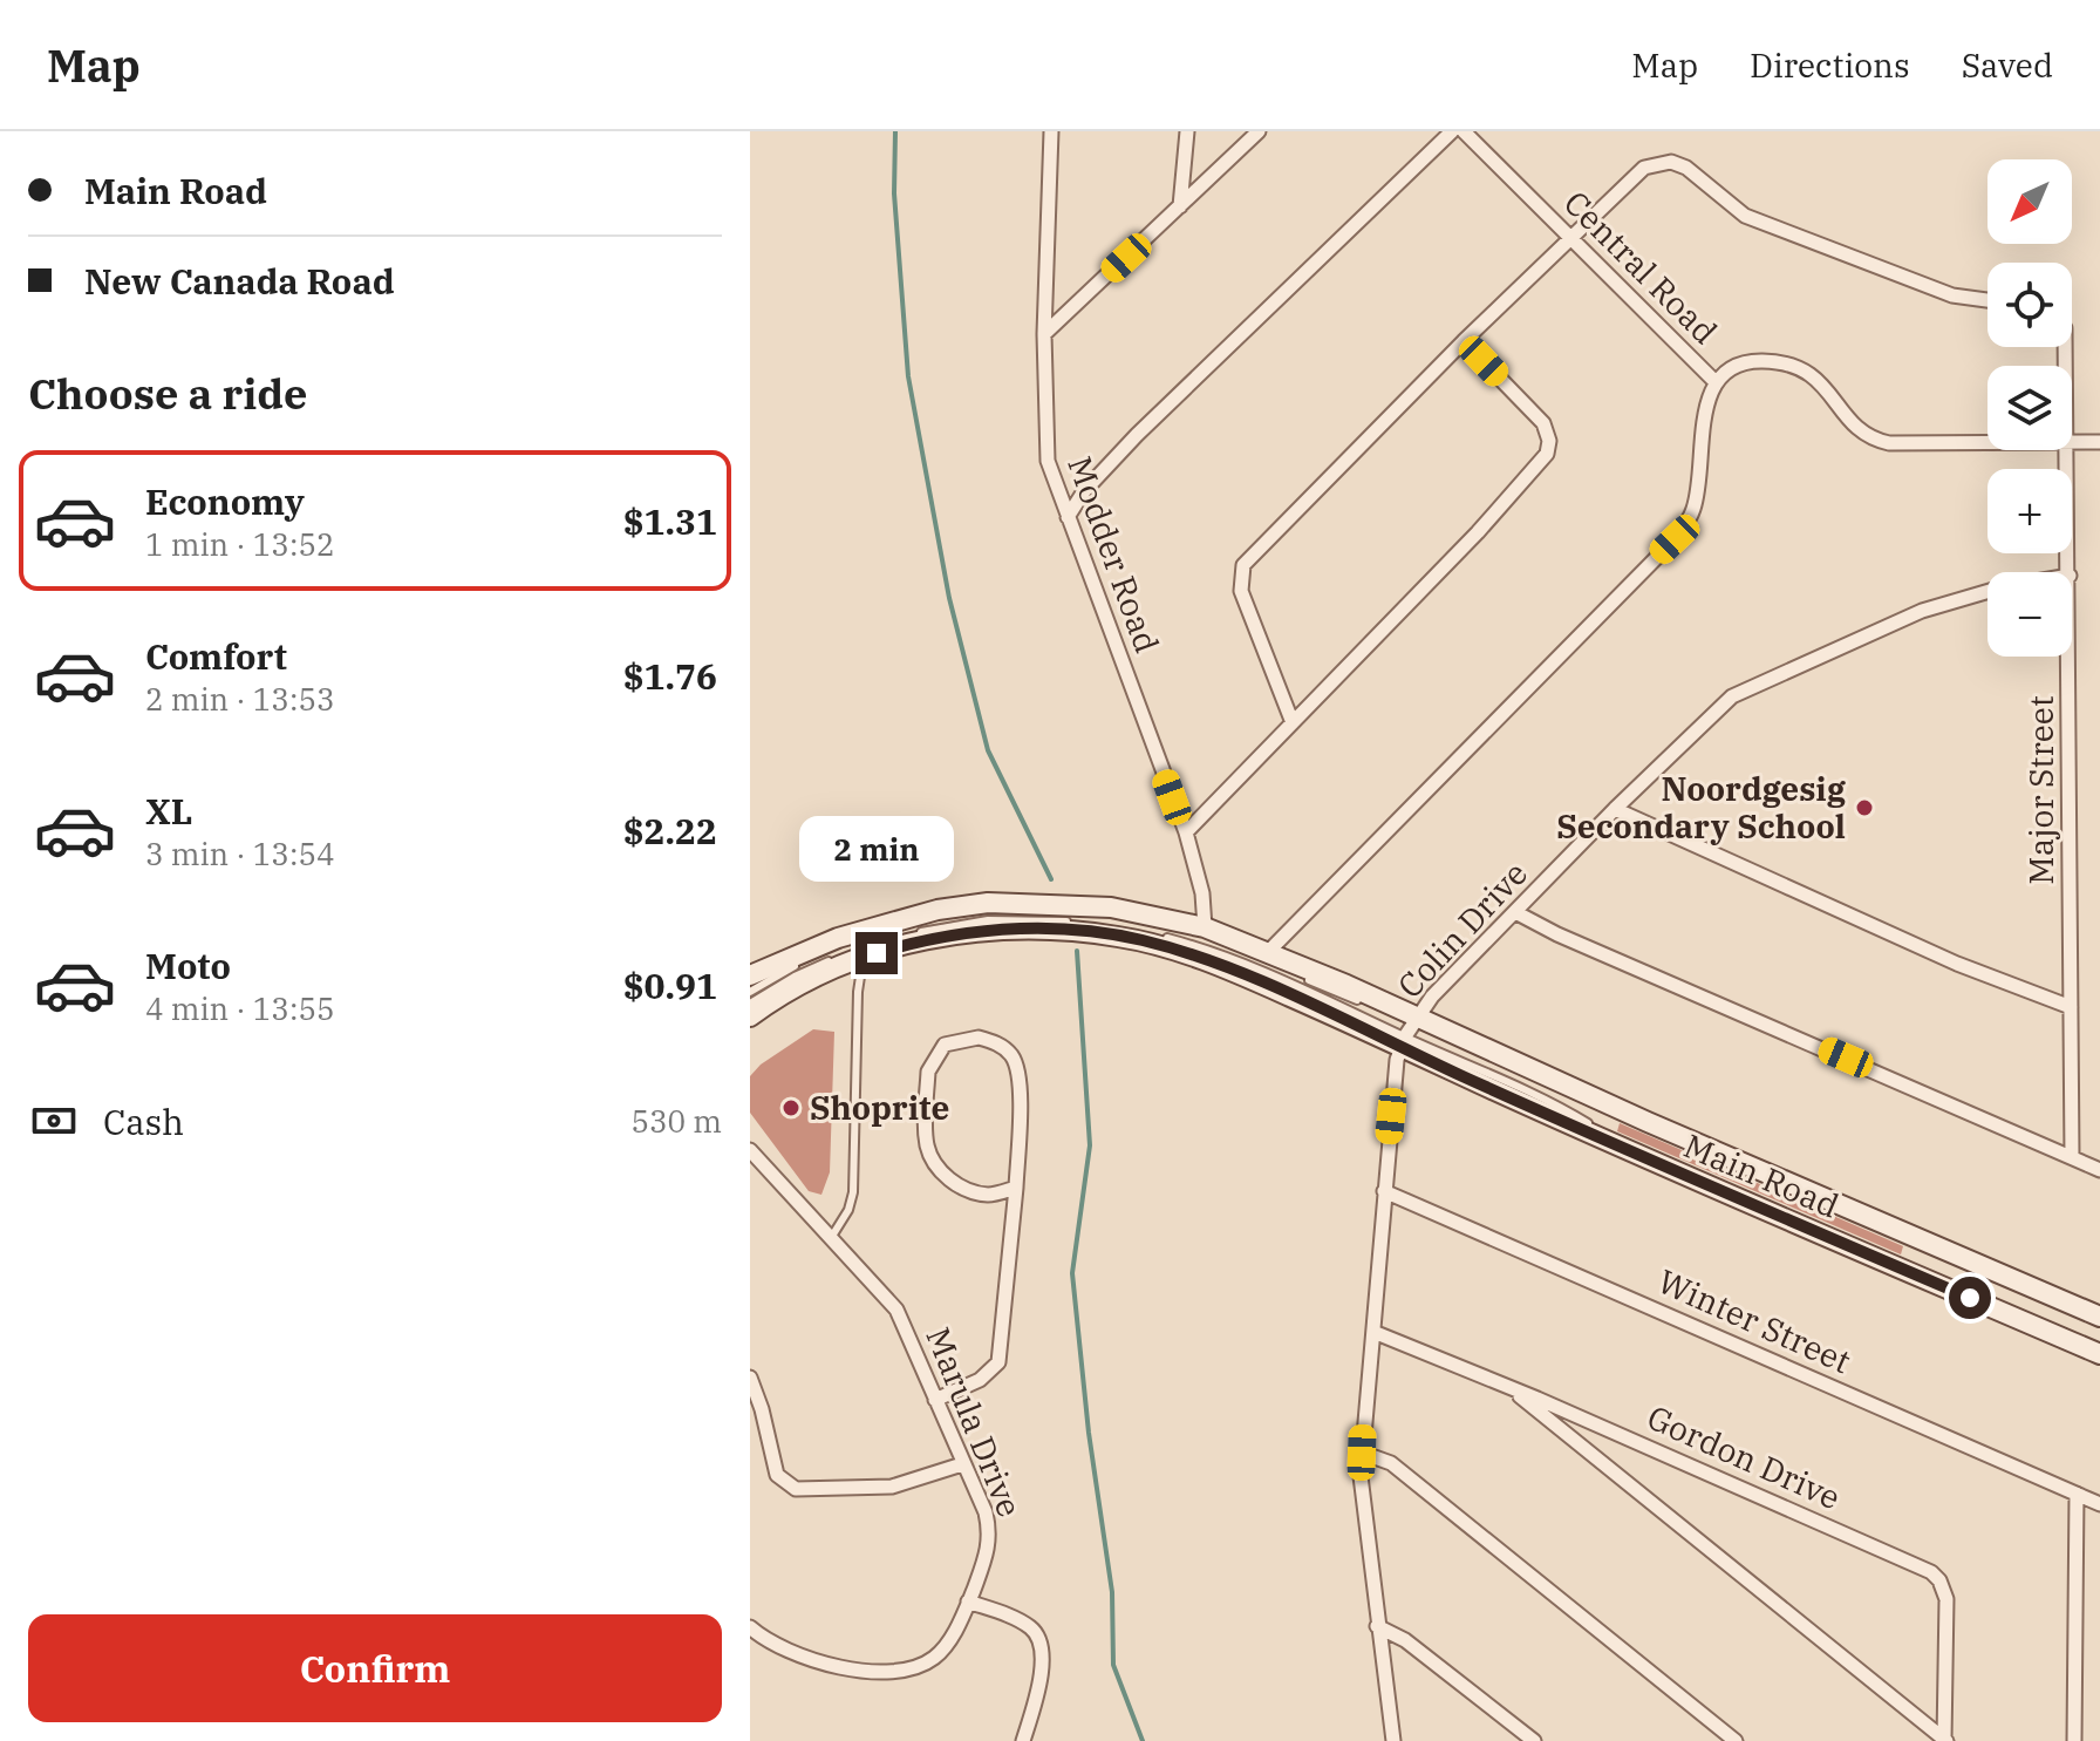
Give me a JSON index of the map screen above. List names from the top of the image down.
{
  "streets": {
    "main road": ["Main Road"],
    "street": [
      "Central Road",
      "Modder Road",
      "Major Street",
      "Colin Drive",
      "Winter Street",
      "Marula Drive",
      "Gordon Drive"
    ]
  },
  "crossings": [
    ["Colin Drive", "Main Road"],
    ["Colin Drive", "Winter Street"],
    ["Colin Drive", "Gordon Drive"]
  ],
  "places": ["Noordgesig Secondary School", "Shoprite"],
  "north": "bottom left",
  "page": {
    "header": "Map",
    "nav": ["Map", "Directions", "Saved"],
    "banner": ["Main Road", "New Canada Road"],
    "map_buttons": ["+", "−"],
    "heading": "Choose a ride",
    "list": [
      {
        "name": "Economy",
        "note": "1 min · 13:52",
        "value": "$1.31"
      },
      {
        "name": "Comfort",
        "note": "2 min · 13:53",
        "value": "$1.76"
      },
      {
        "name": "XL",
        "note": "3 min · 13:54",
        "value": "$2.22"
      },
      {
        "name": "Moto",
        "note": "4 min · 13:55",
        "value": "$0.91"
      }
    ],
    "bubble": "2 min",
    "pay": ["Cash", "530 m"],
    "buttons": "Confirm"
  }
}
